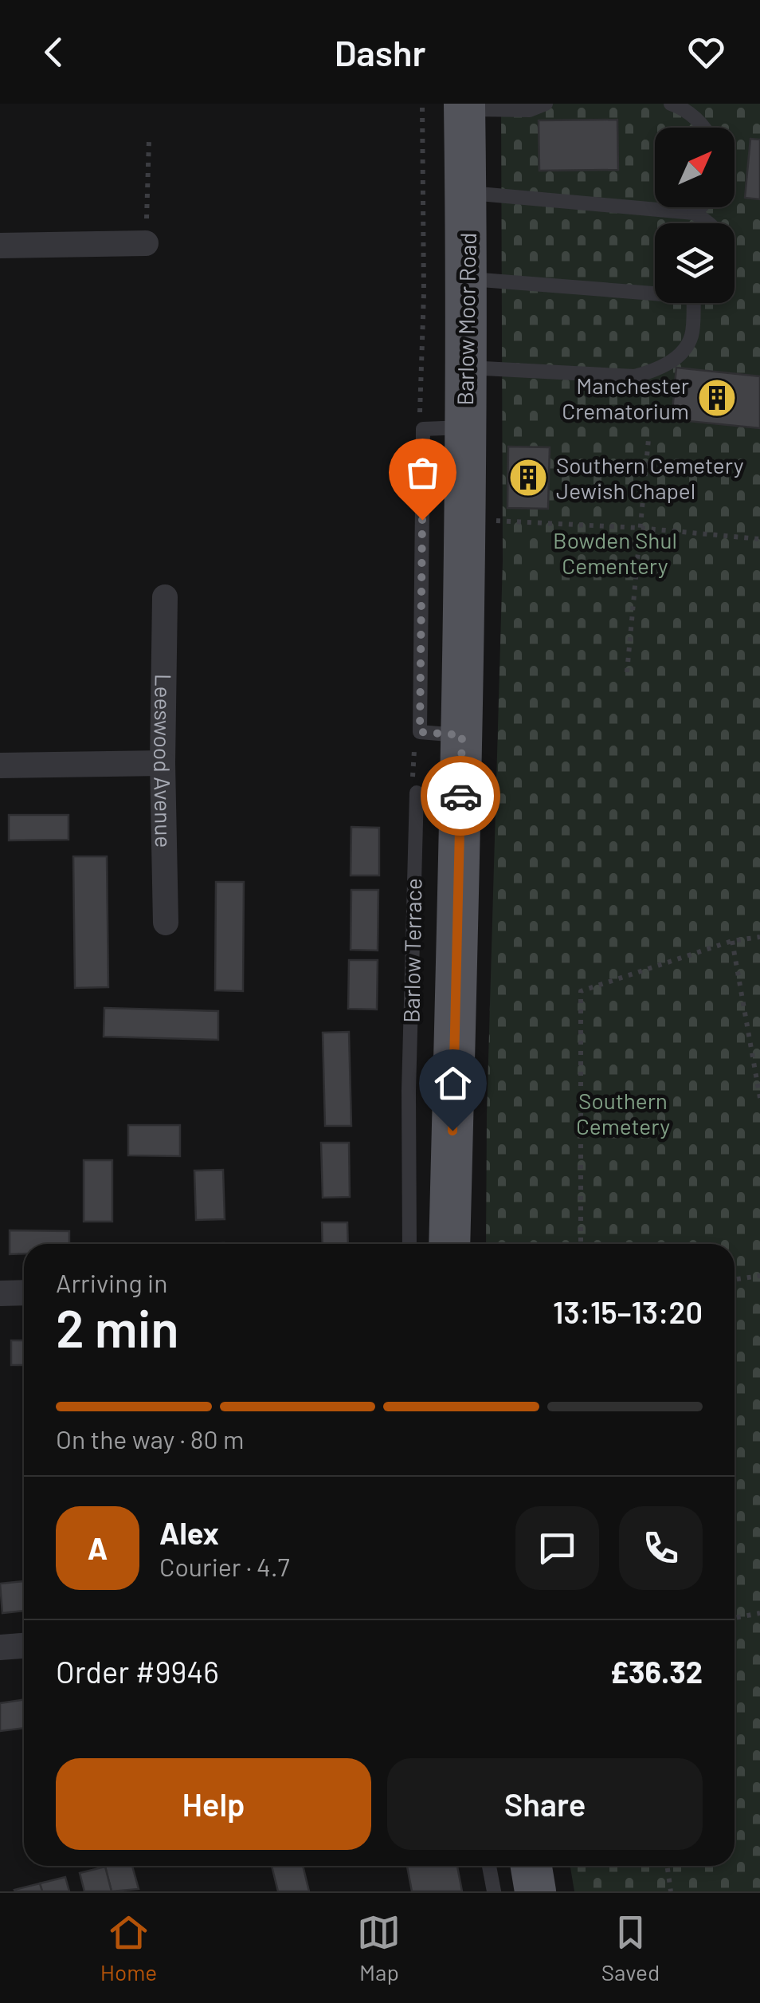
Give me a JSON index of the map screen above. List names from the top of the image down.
{
  "streets": {
    "main road": ["Barlow Moor Road"],
    "street": ["Leeswood Avenue"],
    "lane": ["Barlow Terrace"]
  },
  "parks": ["Bowden Shul Cementery", "Southern Cemetery"],
  "places": {
    "building": ["Manchester Crematorium", "Southern Cemetery Jewish Chapel"]
  },
  "north": "top right",
  "page": {
    "header": "Dashr",
    "heading": ["2 min", "Arriving in", "13:15–13:20"],
    "panel": [
      "Alex",
      "Courier · 4.7",
      "Order #9946",
      "£36.32"
    ],
    "bar": "On the way · 80 m",
    "round": "A",
    "buttons": ["Help", "Share"],
    "tabs": ["Home", "Map", "Saved"]
  }
}
